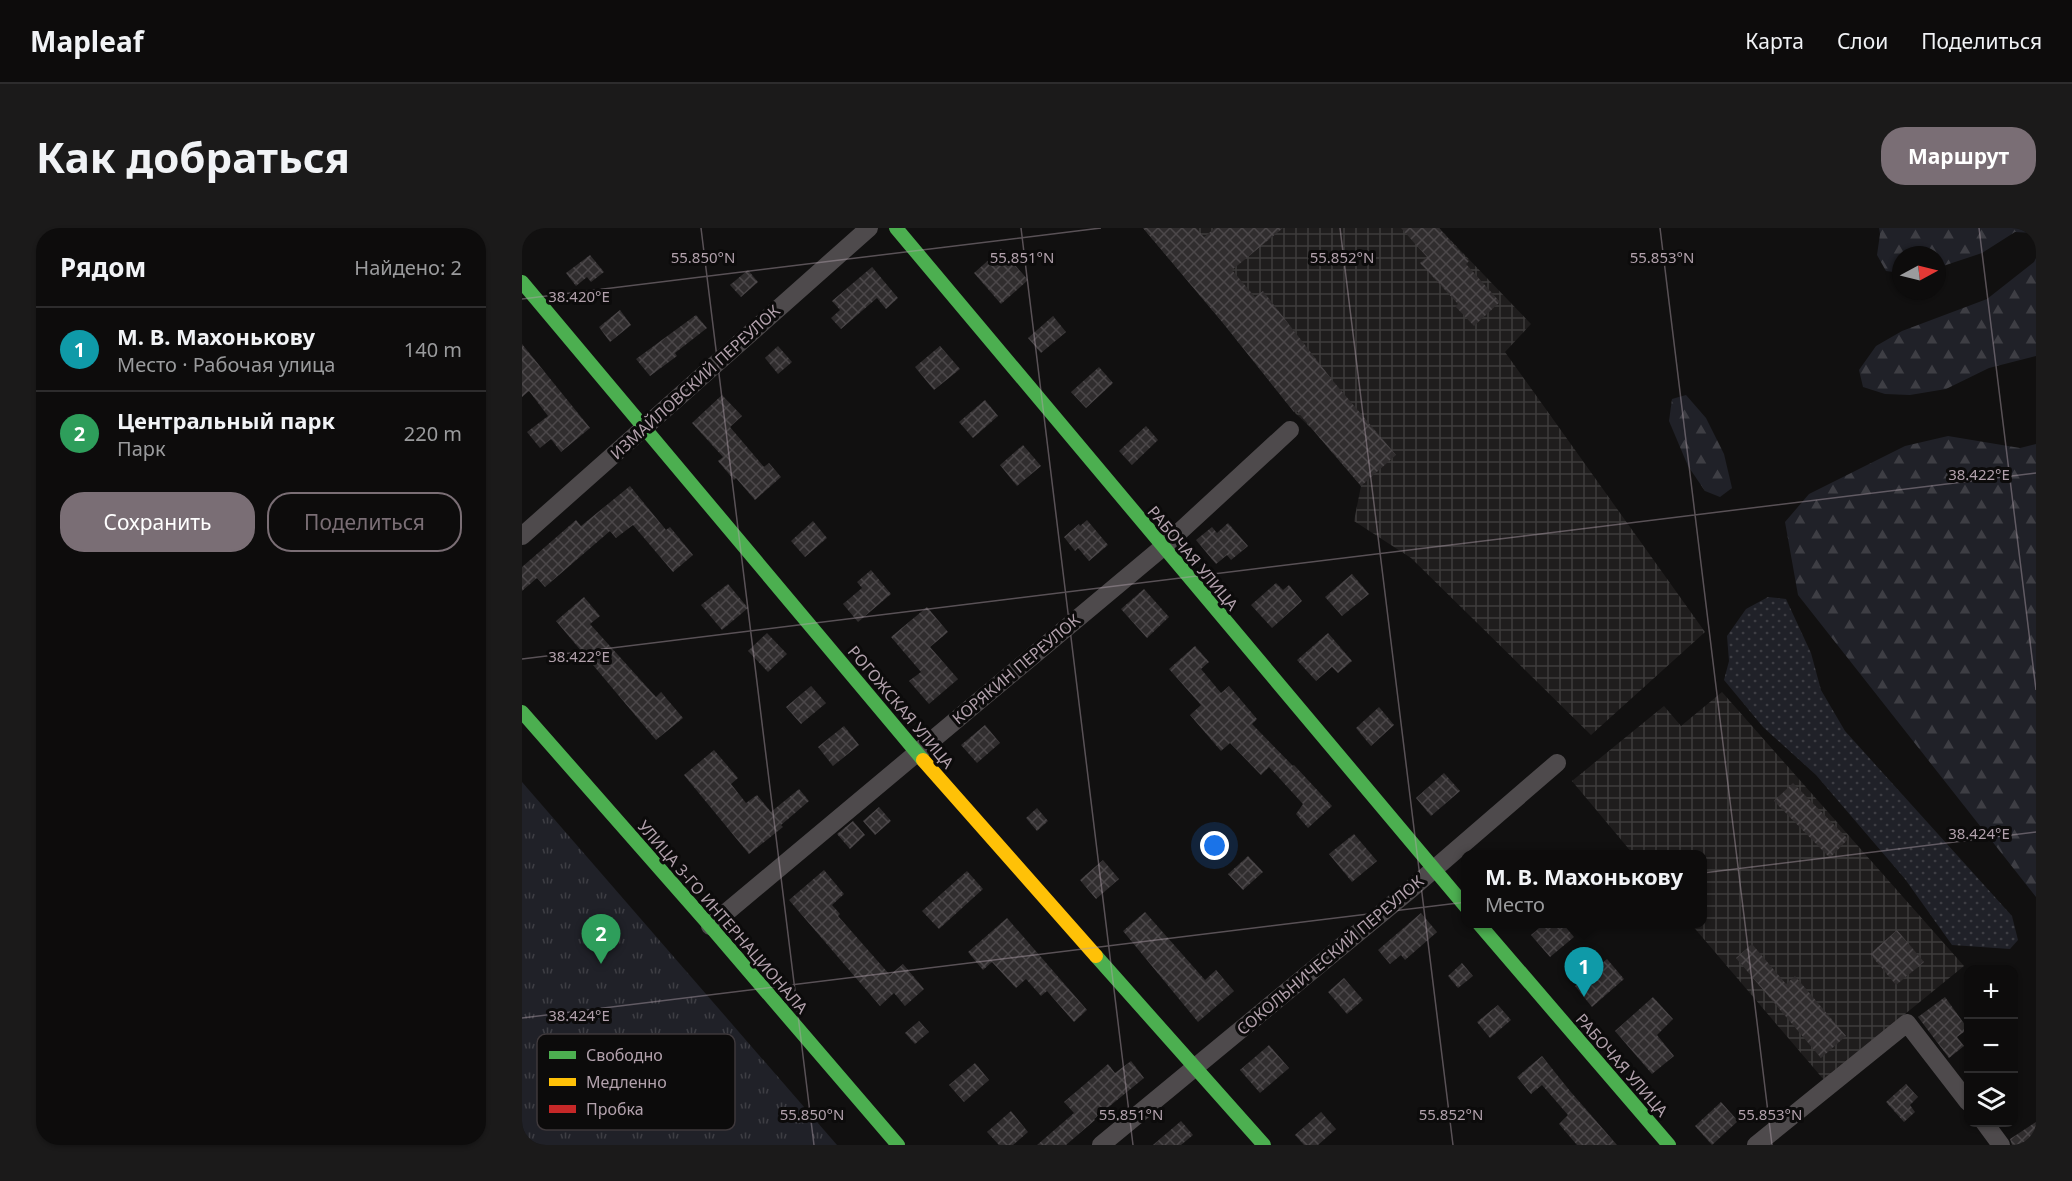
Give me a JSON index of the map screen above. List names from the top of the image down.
{
  "streets": {
    "main road": ["РАБОЧАЯ УЛИЦА", "РОГОЖСКАЯ УЛИЦА", "УЛИЦА 3-ГО ИНТЕРНАЦИОНАЛА"],
    "street": ["ИЗМАЙЛОВСКИЙ ПЕРЕУЛОК", "КОРЯКИН ПЕРЕУЛОК", "СОКОЛЬНИЧЕСКИЙ ПЕРЕУЛОК"]
  },
  "crossings": [
    ["ИЗМАЙЛОВСКИЙ ПЕРЕУЛОК", "РОГОЖСКАЯ УЛИЦА"],
    ["РАБОЧАЯ УЛИЦА", "КОРЯКИН ПЕРЕУЛОК"],
    ["РАБОЧАЯ УЛИЦА", "СОКОЛЬНИЧЕСКИЙ ПЕРЕУЛОК"],
    ["КОРЯКИН ПЕРЕУЛОК", "РОГОЖСКАЯ УЛИЦА"],
    ["КОРЯКИН ПЕРЕУЛОК", "УЛИЦА 3-ГО ИНТЕРНАЦИОНАЛА"],
    ["РОГОЖСКАЯ УЛИЦА", "СОКОЛЬНИЧЕСКИЙ ПЕРЕУЛОК"]
  ],
  "legend": ["Свободно", "Медленно", "Пробка"],
  "north": "right",
  "page": {
    "header": "Mapleaf",
    "nav": ["Карта", "Слои", "Поделиться"],
    "buttons": [
      "Маршрут",
      ["Сохранить", "Поделиться"]
    ],
    "title": "Как добраться",
    "heading": ["Рядом", "Найдено: 2"],
    "list": [
      {
        "mark": "1",
        "name": "М. В. Махонькову",
        "note": "Место · Рабочая улица",
        "value": "140 m"
      },
      {
        "mark": "2",
        "name": "Центральный парк",
        "note": "Парк",
        "value": "220 m"
      }
    ],
    "popup": ["М. В. Махонькову", "Место"],
    "pins": ["2", "1"],
    "map_buttons": ["+", "−"]
  },
  "coordinates": [
    "55.850°N",
    "55.851°N",
    "55.852°N",
    "55.853°N",
    "38.420°E",
    "38.422°E",
    "38.424°E"
  ]
}
